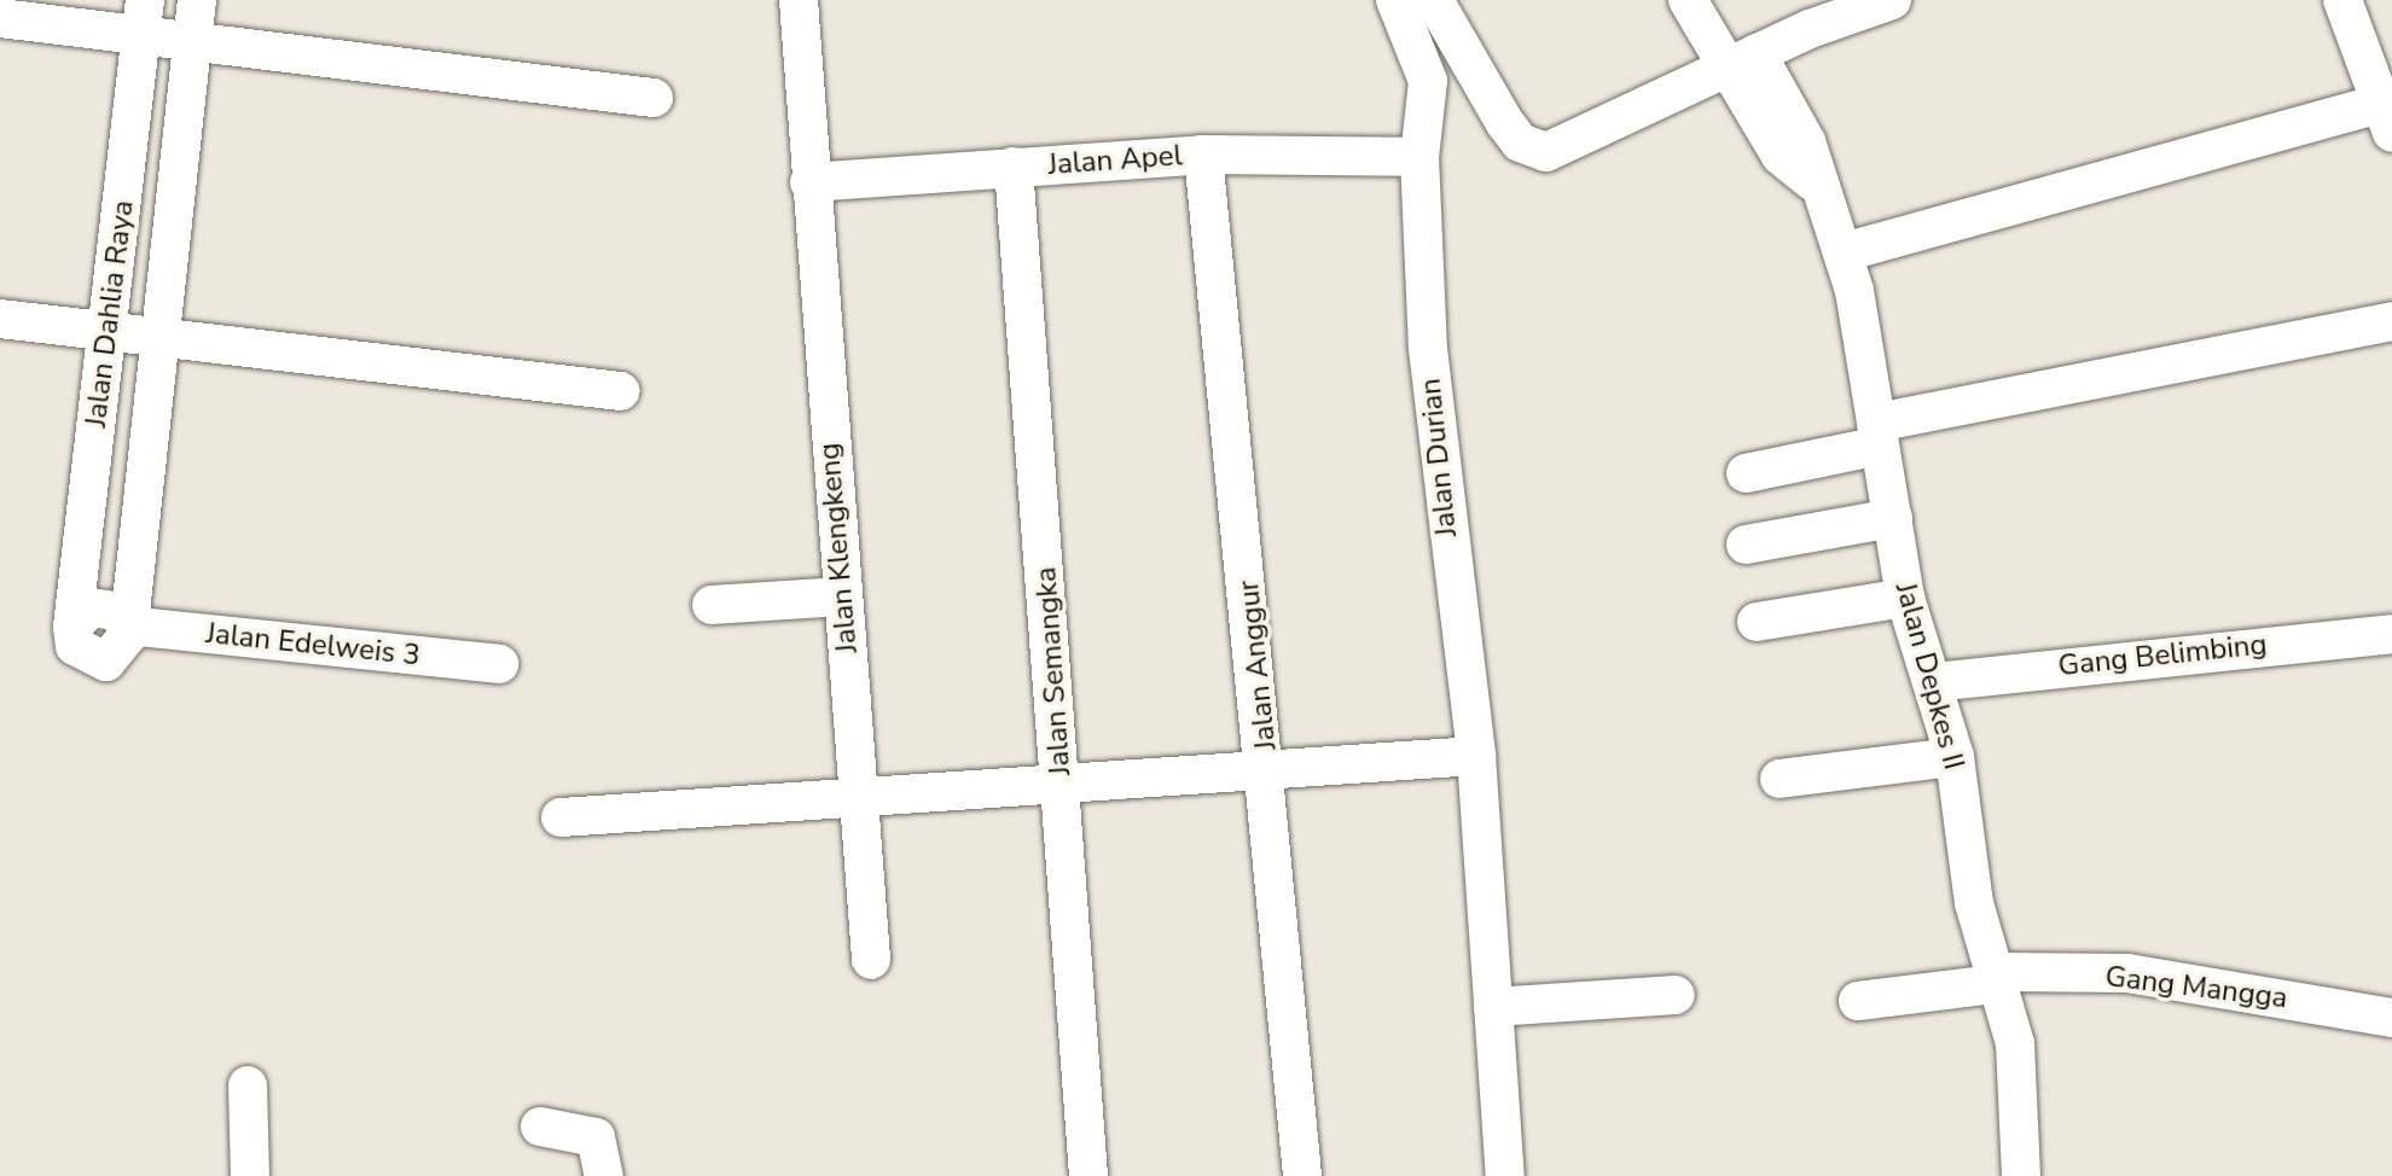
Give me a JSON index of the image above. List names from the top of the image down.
{
  "streets": {
    "street": [
      "Jalan Apel",
      "Jalan Dahlia Raya",
      "Jalan Durian",
      "Jalan Klengkeng",
      "Jalan Edelweis 3",
      "Gang Belimbing",
      "Jalan Anggur",
      "Jalan Semangka",
      "Jalan Depkes II",
      "Gang Mangga"
    ]
  },
  "crossings": [
    ["Jalan Apel", "Jalan Durian"],
    ["Jalan Apel", "Jalan Klengkeng"],
    ["Jalan Apel", "Jalan Anggur"],
    ["Jalan Apel", "Jalan Semangka"],
    ["Jalan Dahlia Raya", "Jalan Edelweis 3"],
    ["Gang Belimbing", "Jalan Depkes II"],
    ["Jalan Depkes II", "Gang Mangga"]
  ]
}
